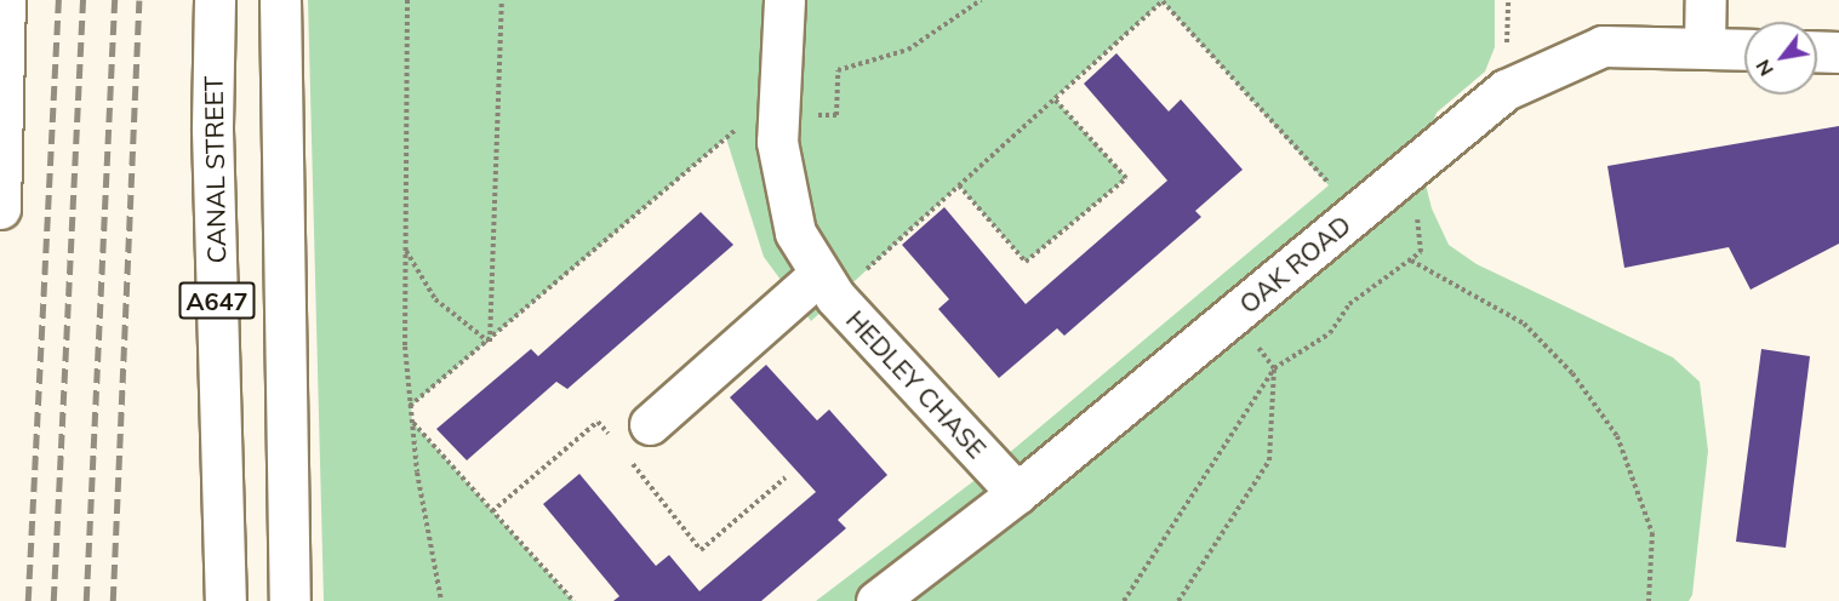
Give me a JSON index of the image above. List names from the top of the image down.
{
  "streets": {
    "street": [
      "CANAL STREET",
      "OAK ROAD",
      "A647",
      "HEDLEY CHASE"
    ]
  },
  "crossings": [
    ["OAK ROAD", "HEDLEY CHASE"]
  ],
  "north": "bottom left"
}
